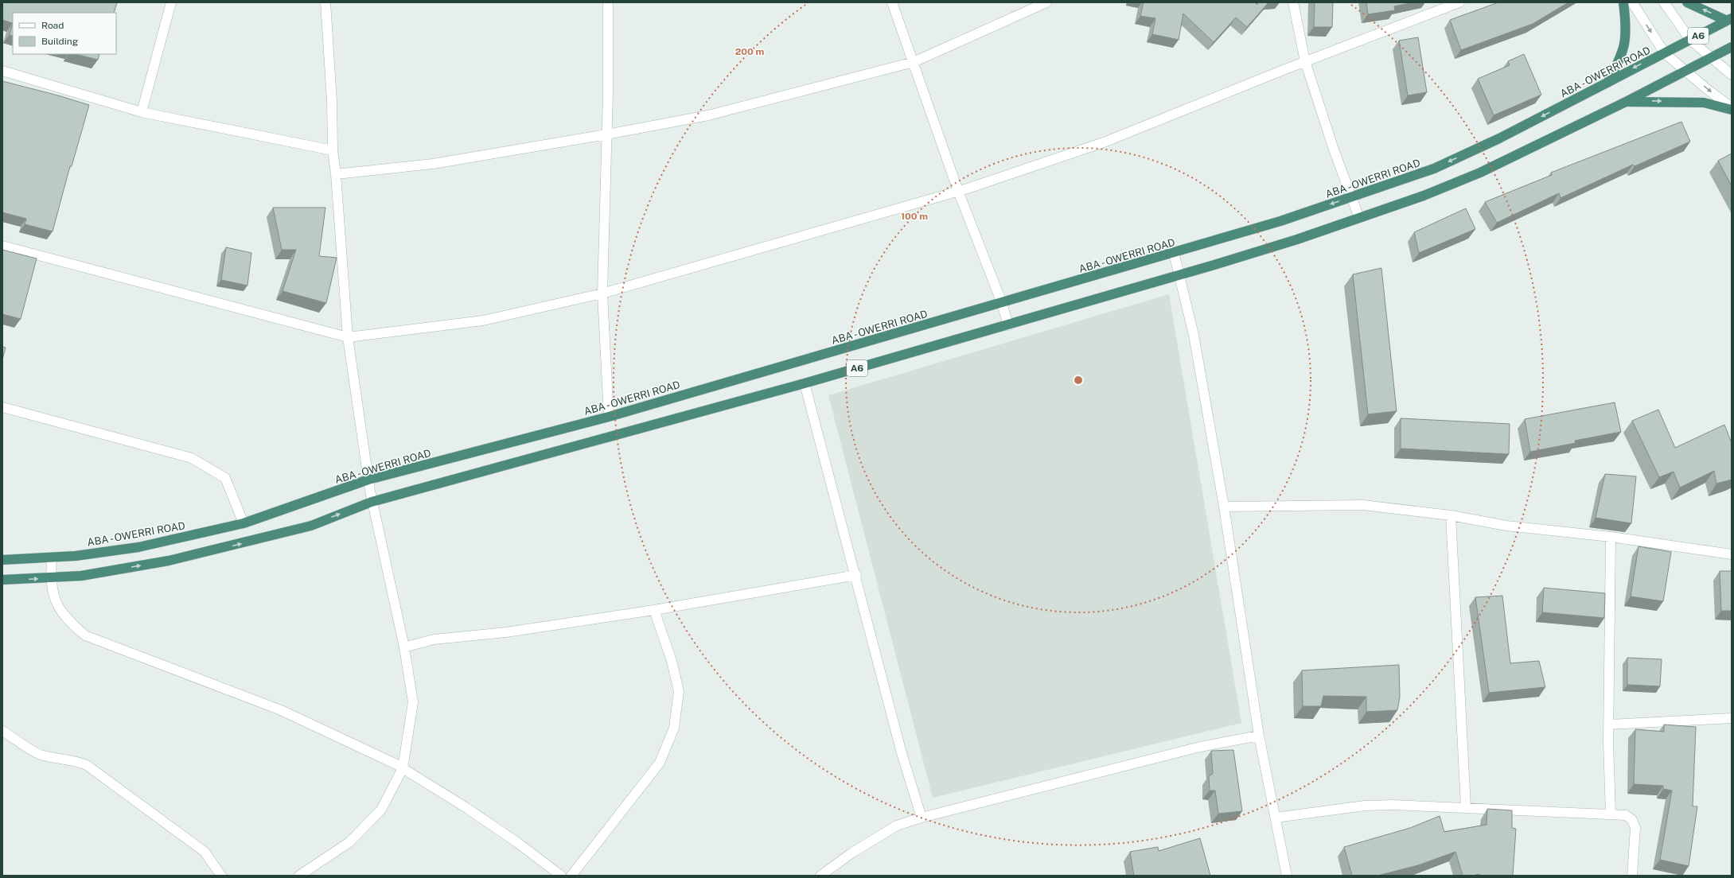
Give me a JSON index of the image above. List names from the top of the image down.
{
  "streets": {
    "highway": ["A6", "ABA - OWERRI ROAD"]
  },
  "legend": ["Road", "Building"],
  "rings": ["200 m", "100 m"]
}
